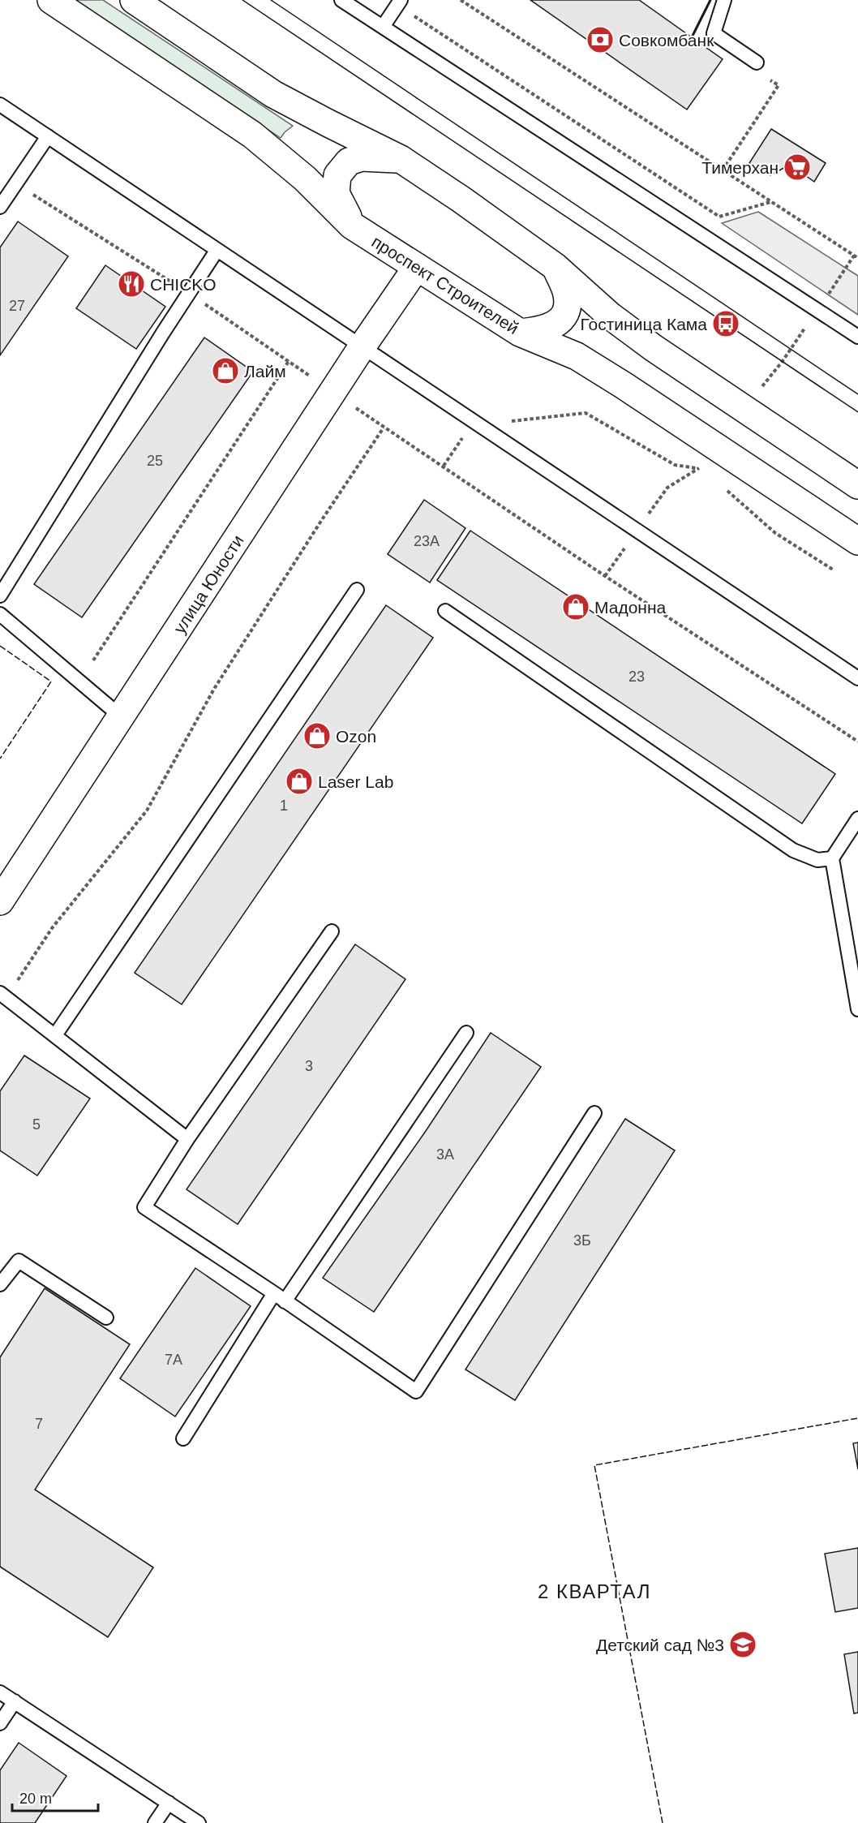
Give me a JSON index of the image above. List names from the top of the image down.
{
  "streets": {
    "main road": ["проспект Строителей", "улица Юности"]
  },
  "crossings": [
    ["проспект Строителей", "улица Юности"]
  ],
  "districts": ["2 КВАРТАЛ"],
  "places": {
    "bank": ["Совкомбанк"],
    "supermarket": ["Тимерхан"],
    "restaurant": ["CHICKO"],
    "bus stop": ["Гостиница Кама"],
    "shop": [
      "Лайм",
      "Мадонна",
      "Ozon",
      "Laser Lab"
    ],
    "school or university": ["Детский сад №3"]
  },
  "house_numbers": [
    "27",
    "25",
    "23А",
    "23",
    "1",
    "3",
    "5",
    "3А",
    "3Б",
    "7А",
    "7"
  ],
  "scale_bar": "20 m"
}
